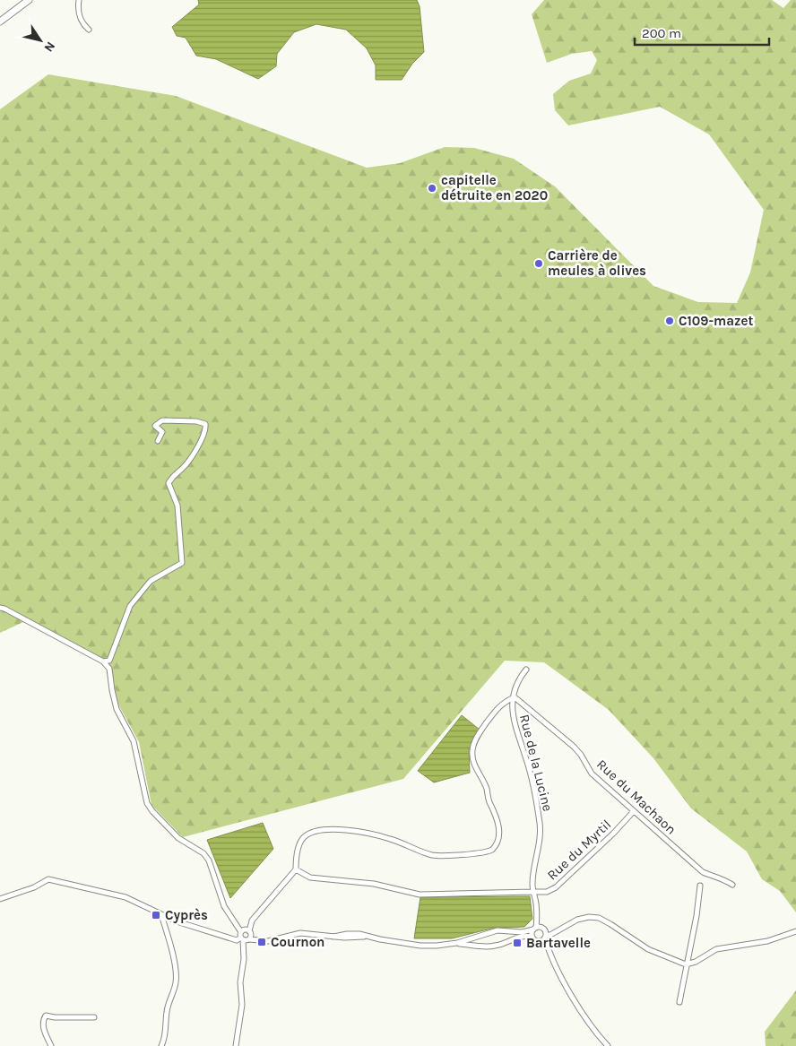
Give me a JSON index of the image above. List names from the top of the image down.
{
  "streets": {
    "street": ["Rue de la Lucine", "Rue du Machaon", "Rue du Myrtil"]
  },
  "crossings": [
    ["Rue de la Lucine", "Rue du Machaon"],
    ["Rue de la Lucine", "Rue du Myrtil"],
    ["Rue du Machaon", "Rue du Myrtil"]
  ],
  "places": {
    "other": ["capitelle détruite en 2020", "Carrière de meules à olives", "C109-mazet"],
    "transit": ["Cyprès", "Cournon", "Bartavelle"]
  },
  "scale_bar": "200 m",
  "north": "bottom right"
}
